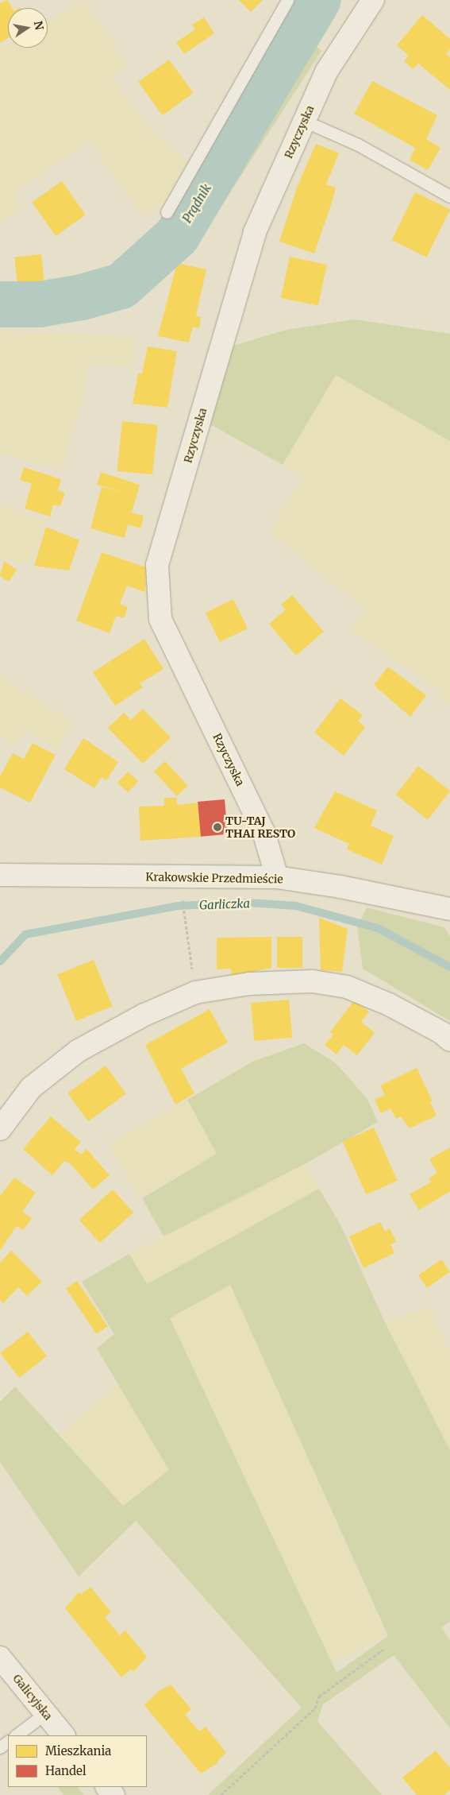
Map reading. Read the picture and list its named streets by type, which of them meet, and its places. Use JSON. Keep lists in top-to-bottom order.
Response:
{
  "streets": {
    "street": ["Rzyczyska", "Krakowskie Przedmieście", "Galicyjska"]
  },
  "crossings": [
    ["Rzyczyska", "Krakowskie Przedmieście"]
  ],
  "water": ["Prądnik", "Garliczka"],
  "places": ["TU-TAJ THAI RESTO"],
  "legend": ["Mieszkania", "Handel"],
  "north": "right"
}
